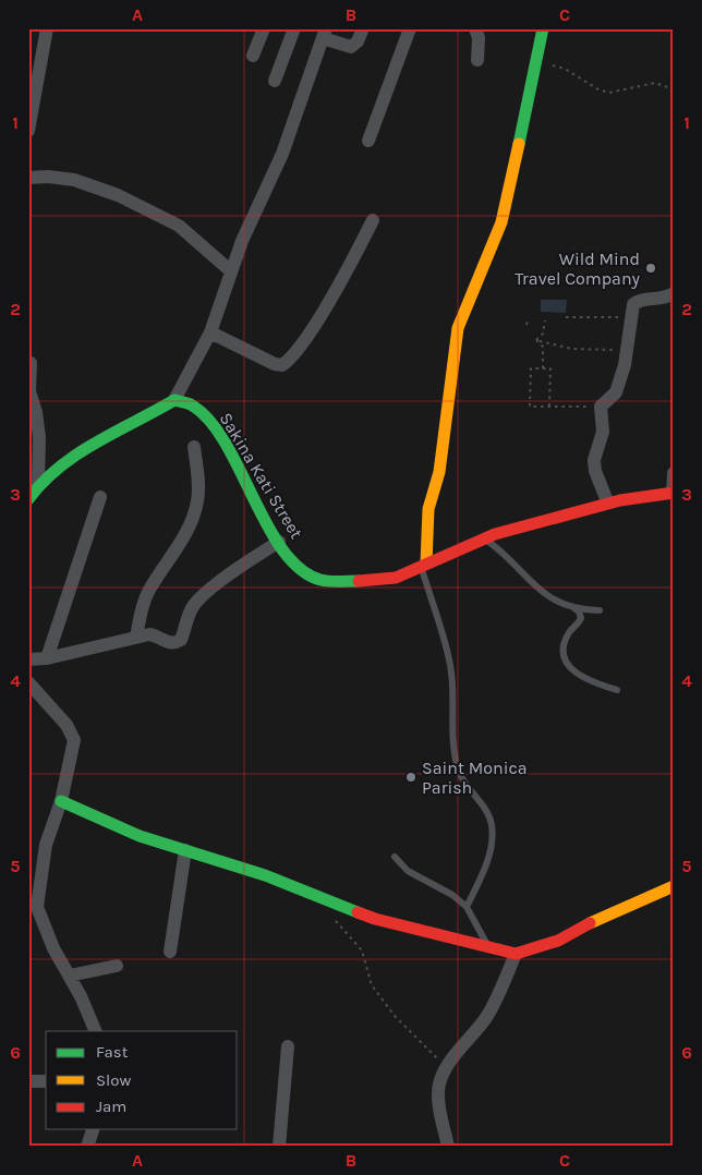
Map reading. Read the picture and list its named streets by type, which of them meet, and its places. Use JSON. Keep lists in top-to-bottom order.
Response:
{
  "streets": {
    "street": ["Sakina Kati Street"]
  },
  "places": ["Wild Mind Travel Company", "Saint Monica Parish"],
  "legend": ["Fast", "Slow", "Jam"],
  "grid": {
    "columns": ["A", "B", "C"],
    "rows": [
      "1",
      "2",
      "3",
      "4",
      "5",
      "6"
    ]
  }
}
